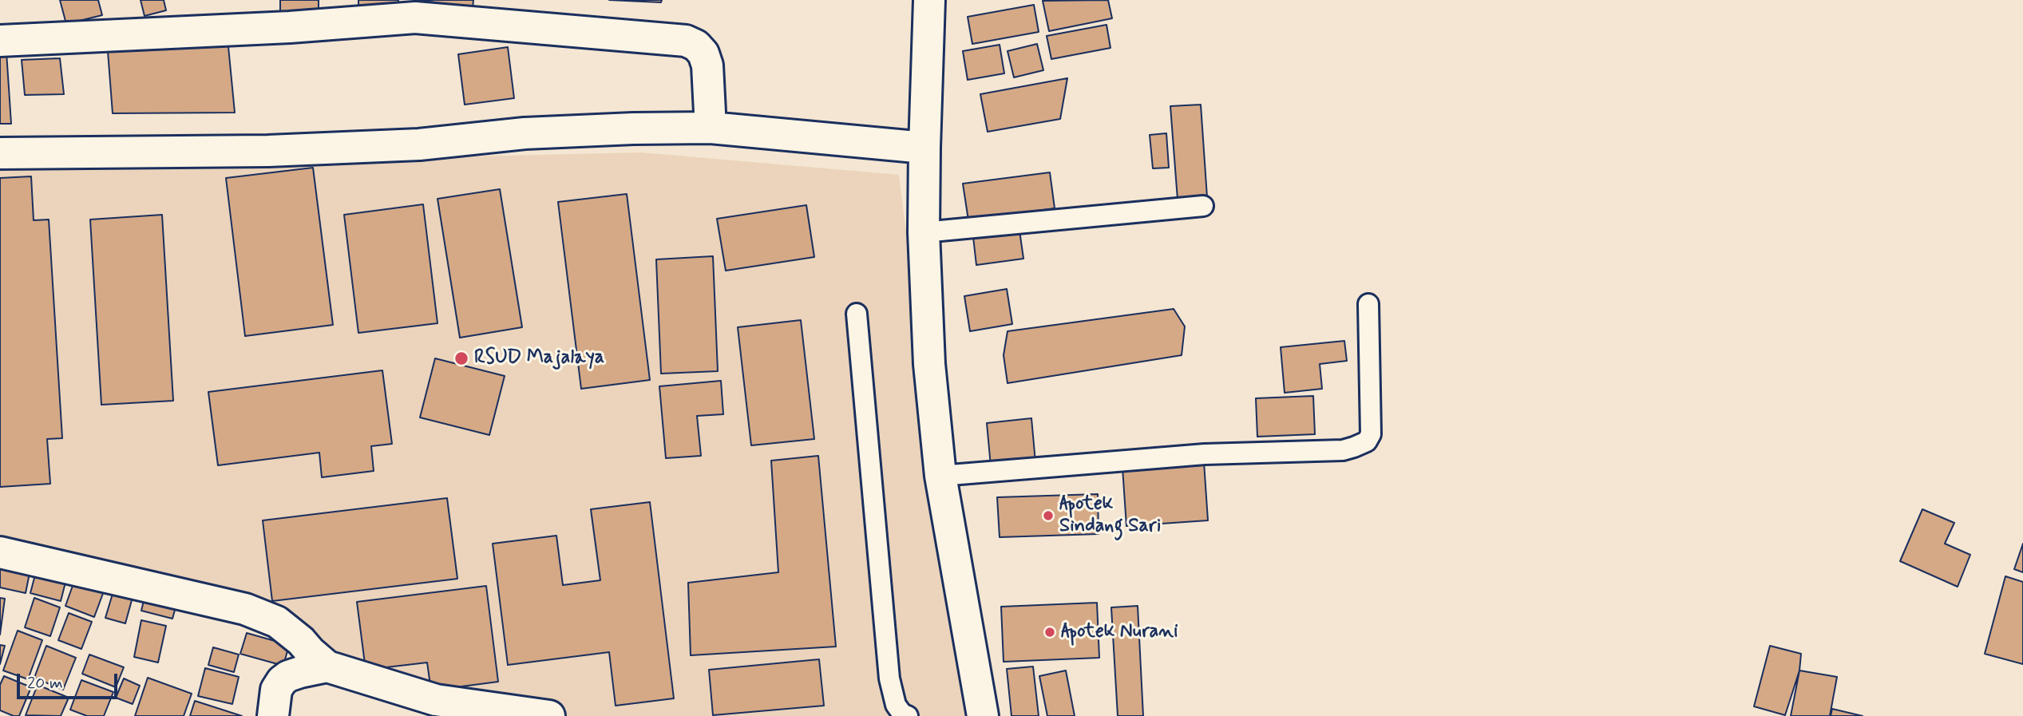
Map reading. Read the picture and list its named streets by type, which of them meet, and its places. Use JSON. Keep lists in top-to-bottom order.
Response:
{
  "places": ["RSUD Majalaya", "Apotek Sindang Sari", "Apotek Nurani"],
  "scale_bar": "20 m"
}
